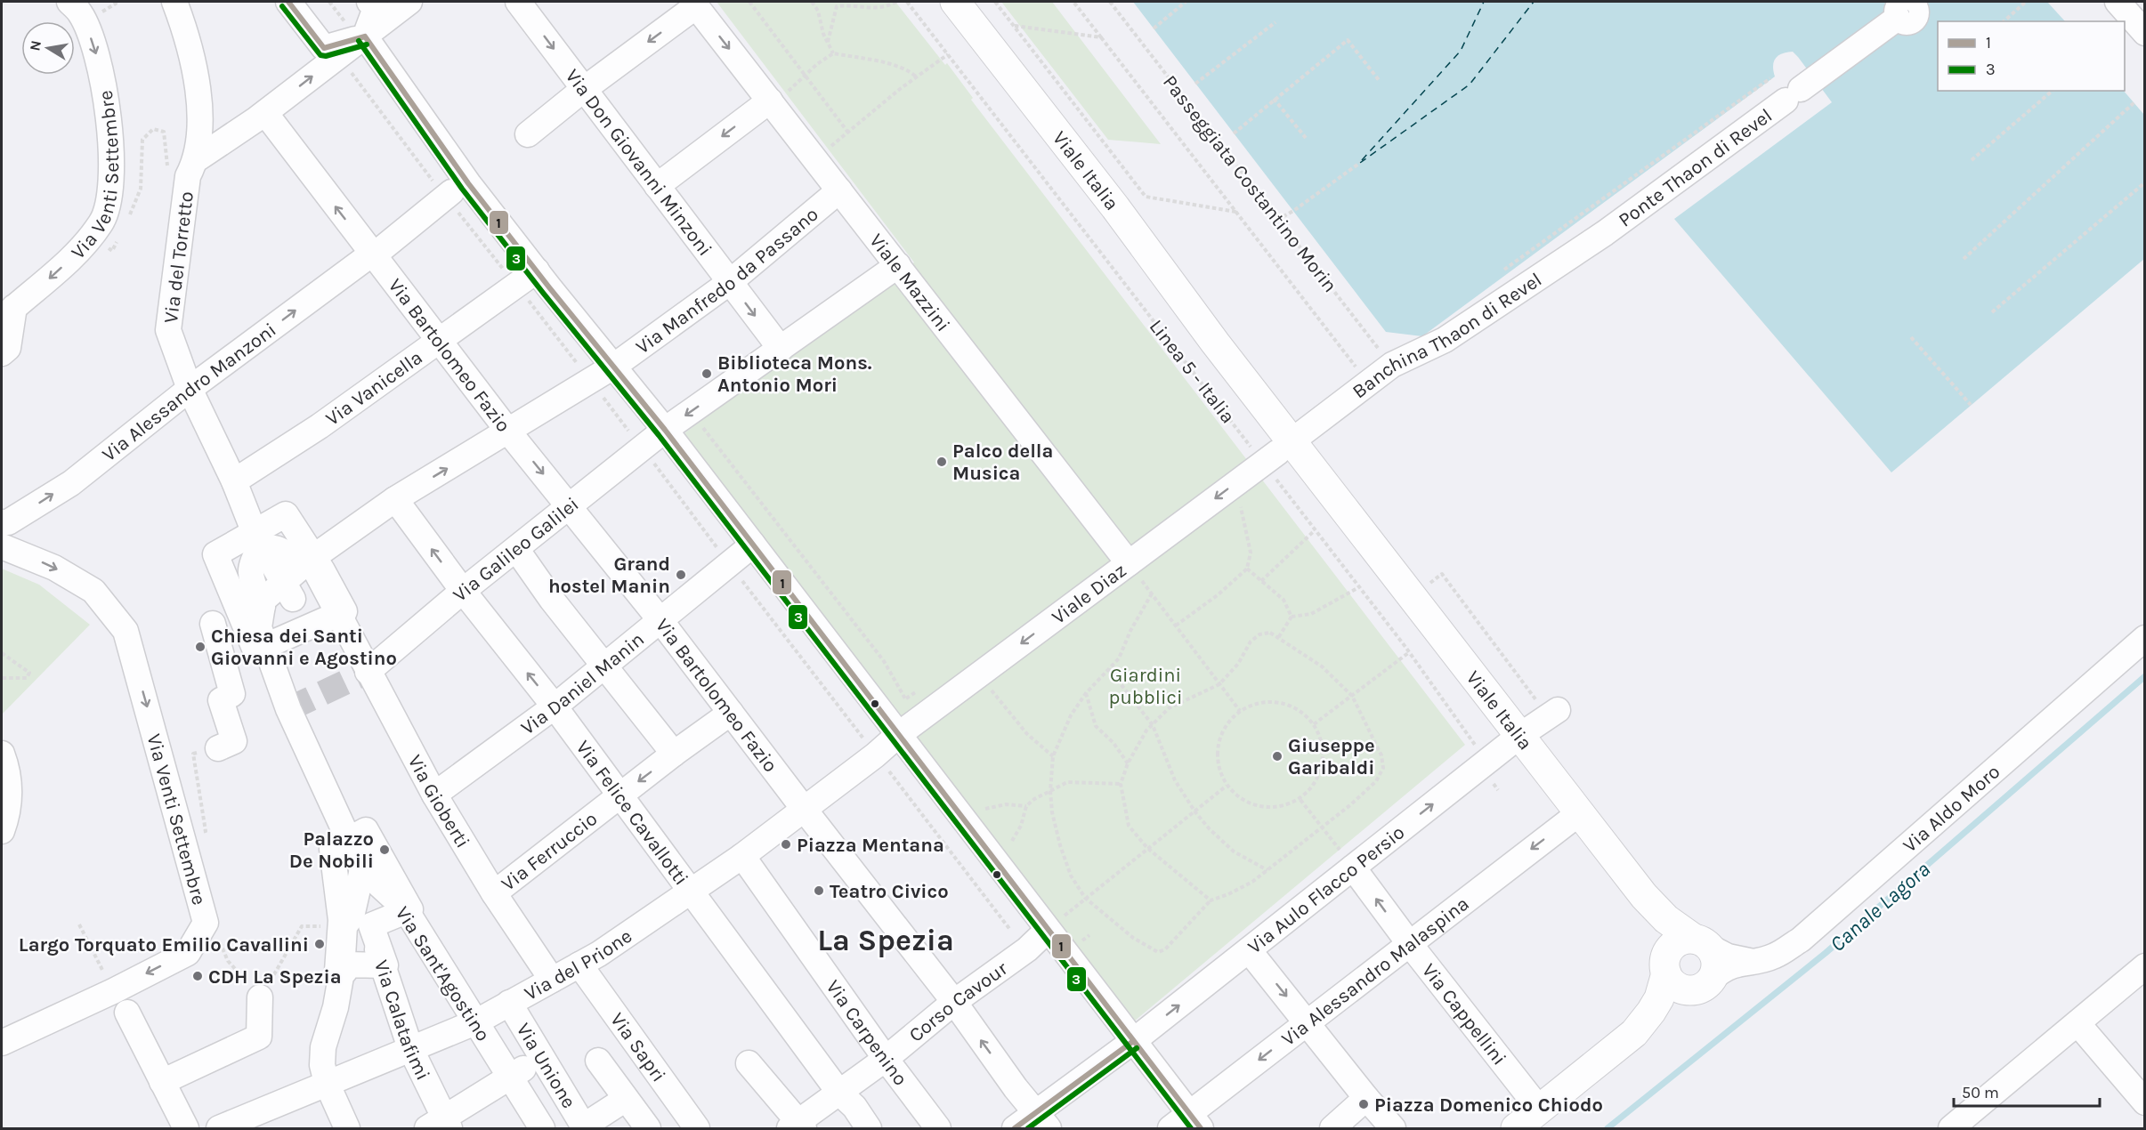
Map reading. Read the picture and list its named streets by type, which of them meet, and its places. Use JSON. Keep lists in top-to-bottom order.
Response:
{
  "streets": {
    "main road": ["Viale Italia"],
    "street": [
      "Via Don Giovanni Minzoni",
      "Ponte Thaon di Revel",
      "Via Venti Settembre",
      "Via del Torretto",
      "Via Manfredo da Passano",
      "Viale Mazzini",
      "Banchina Thaon di Revel",
      "Via Bartolomeo Fazio",
      "Via Vanicella",
      "Via Alessandro Manzoni",
      "Via Galileo Galilei",
      "Viale Diaz",
      "Via Daniel Manin",
      "Via Gioberti",
      "Via Aldo Moro",
      "Via Felice Cavallotti",
      "Via Ferruccio",
      "Via Aulo Flacco Persio",
      "Via del Prione",
      "Via Alessandro Malaspina",
      "Via Sant'Agostino",
      "Corso Cavour",
      "Via Cappellini",
      "Via Calatafimi",
      "Via Carpenino",
      "Via Sapri",
      "Via Unione"
    ],
    "path": ["Passeggiata Costantino Morin", "Linea 5 - Italia"]
  },
  "crossings": [
    ["Via Don Giovanni Minzoni", "Via Manfredo da Passano"],
    ["Via Don Giovanni Minzoni", "Via Galileo Galilei"],
    ["Ponte Thaon di Revel", "Banchina Thaon di Revel"],
    ["Viale Italia", "Banchina Thaon di Revel"],
    ["Viale Italia", "Linea 5 - Italia"],
    ["Viale Italia", "Viale Diaz"],
    ["Viale Italia", "Via Aldo Moro"],
    ["Viale Italia", "Via Aulo Flacco Persio"],
    ["Viale Italia", "Via Alessandro Malaspina"],
    ["Passeggiata Costantino Morin", "Banchina Thaon di Revel"],
    ["Via del Torretto", "Via Manfredo da Passano"],
    ["Via del Torretto", "Via Vanicella"],
    ["Via del Torretto", "Via Alessandro Manzoni"],
    ["Via Manfredo da Passano", "Viale Mazzini"],
    ["Via Manfredo da Passano", "Via Bartolomeo Fazio"],
    ["Via Manfredo da Passano", "Via Gioberti"],
    ["Via Manfredo da Passano", "Via Felice Cavallotti"],
    ["Viale Mazzini", "Via Galileo Galilei"],
    ["Viale Mazzini", "Viale Diaz"],
    ["Banchina Thaon di Revel", "Linea 5 - Italia"],
    ["Banchina Thaon di Revel", "Viale Diaz"],
    ["Via Bartolomeo Fazio", "Via Vanicella"],
    ["Via Bartolomeo Fazio", "Via Alessandro Manzoni"],
    ["Via Bartolomeo Fazio", "Via Galileo Galilei"],
    ["Via Bartolomeo Fazio", "Via Daniel Manin"],
    ["Via Bartolomeo Fazio", "Via Ferruccio"],
    ["Via Bartolomeo Fazio", "Via Aulo Flacco Persio"],
    ["Via Bartolomeo Fazio", "Via del Prione"],
    ["Via Bartolomeo Fazio", "Corso Cavour"],
    ["Linea 5 - Italia", "Viale Diaz"],
    ["Via Galileo Galilei", "Via Gioberti"],
    ["Via Galileo Galilei", "Via Felice Cavallotti"],
    ["Viale Diaz", "Via del Prione"],
    ["Via Daniel Manin", "Via Gioberti"],
    ["Via Daniel Manin", "Via Felice Cavallotti"],
    ["Via Gioberti", "Via Ferruccio"],
    ["Via Gioberti", "Via del Prione"],
    ["Via Felice Cavallotti", "Via Ferruccio"],
    ["Via Felice Cavallotti", "Via del Prione"],
    ["Via Felice Cavallotti", "Corso Cavour"],
    ["Via Aulo Flacco Persio", "Via Cappellini"],
    ["Via del Prione", "Via Sant'Agostino"],
    ["Via del Prione", "Via Calatafimi"],
    ["Via del Prione", "Via Carpenino"],
    ["Via del Prione", "Via Sapri"],
    ["Via del Prione", "Via Unione"],
    ["Via Alessandro Malaspina", "Via Cappellini"],
    ["Corso Cavour", "Via Carpenino"]
  ],
  "one_way": [
    "Via Alessandro Manzoni",
    "Viale Diaz",
    "Via Aulo Flacco Persio",
    "Via Alessandro Malaspina"
  ],
  "districts": ["La Spezia"],
  "water": ["Canale Lagora"],
  "parks": ["Giardini pubblici"],
  "places": [
    "Biblioteca Mons. Antonio Mori",
    "Palco della Musica",
    "Grand hostel Manin",
    "Chiesa dei Santi Giovanni e Agostino",
    "Giuseppe Garibaldi",
    "Piazza Mentana",
    "Palazzo De Nobili",
    "Teatro Civico",
    "Largo Torquato Emilio Cavallini",
    "CDH La Spezia",
    "Piazza Domenico Chiodo"
  ],
  "lines": ["transit line 1", "transit line 3"],
  "legend": ["1", "3"],
  "scale_bar": "50 m",
  "north": "left"
}
